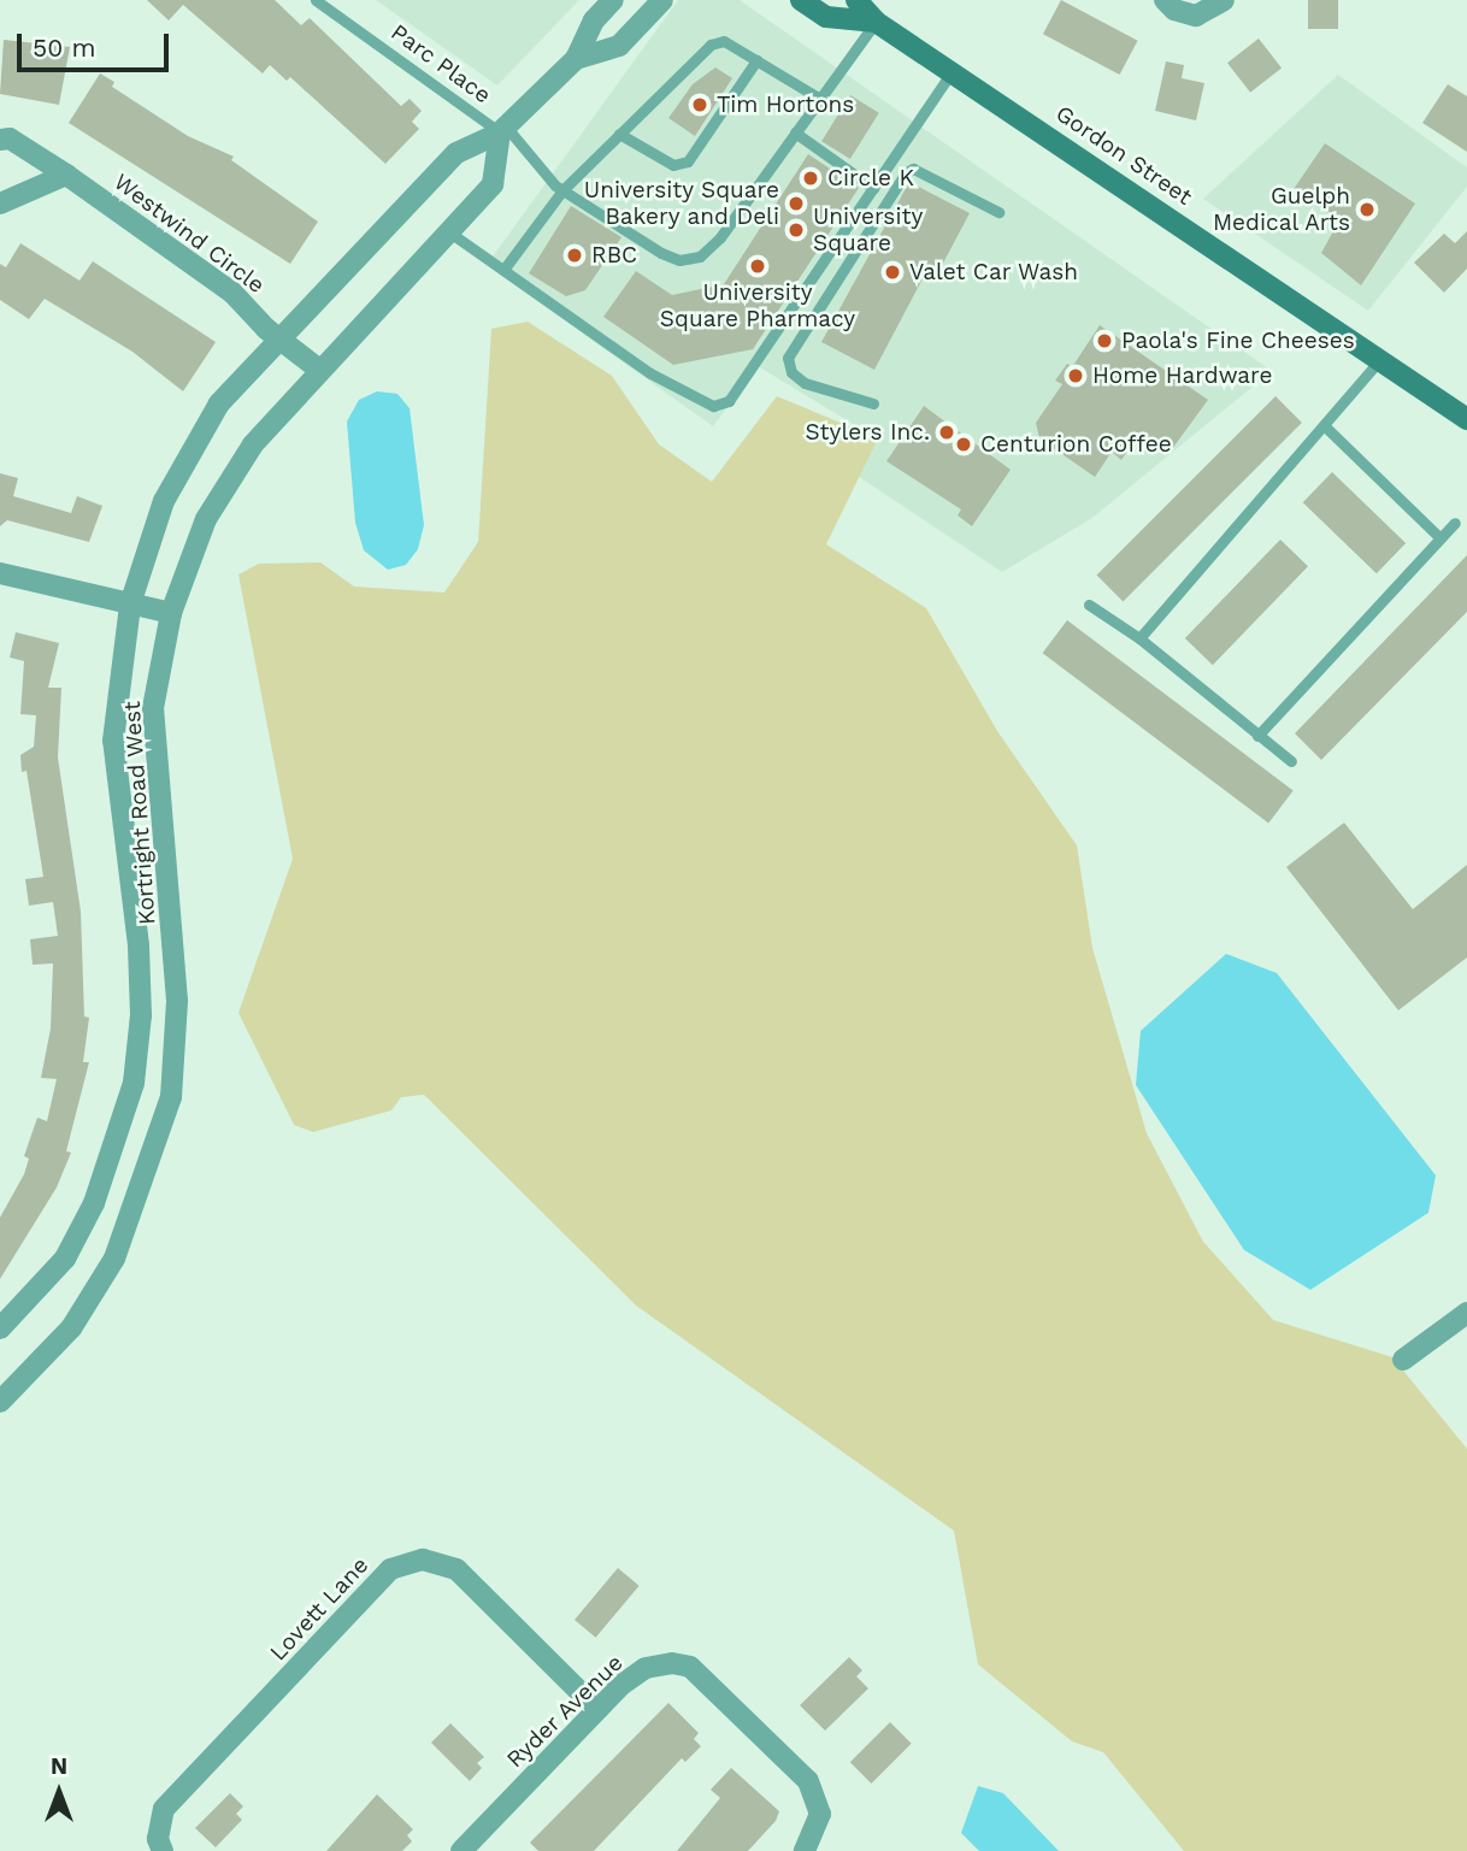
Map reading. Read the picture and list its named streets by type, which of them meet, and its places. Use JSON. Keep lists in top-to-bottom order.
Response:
{
  "streets": {
    "main road": ["Gordon Street"],
    "street": [
      "Westwind Circle",
      "Kortright Road West",
      "Lovett Lane",
      "Ryder Avenue"
    ],
    "lane": ["Parc Place"]
  },
  "crossings": [
    ["Parc Place", "Kortright Road West"],
    ["Westwind Circle", "Kortright Road West"],
    ["Lovett Lane", "Ryder Avenue"]
  ],
  "places": [
    "Tim Hortons",
    "Circle K",
    "University Square Bakery and Deli",
    "Guelph Medical Arts",
    "University Square",
    "RBC",
    "University Square Pharmacy",
    "Valet Car Wash",
    "Paola's Fine Cheeses",
    "Home Hardware",
    "Stylers Inc.",
    "Centurion Coffee"
  ],
  "scale_bar": "50 m",
  "north": "top"
}
